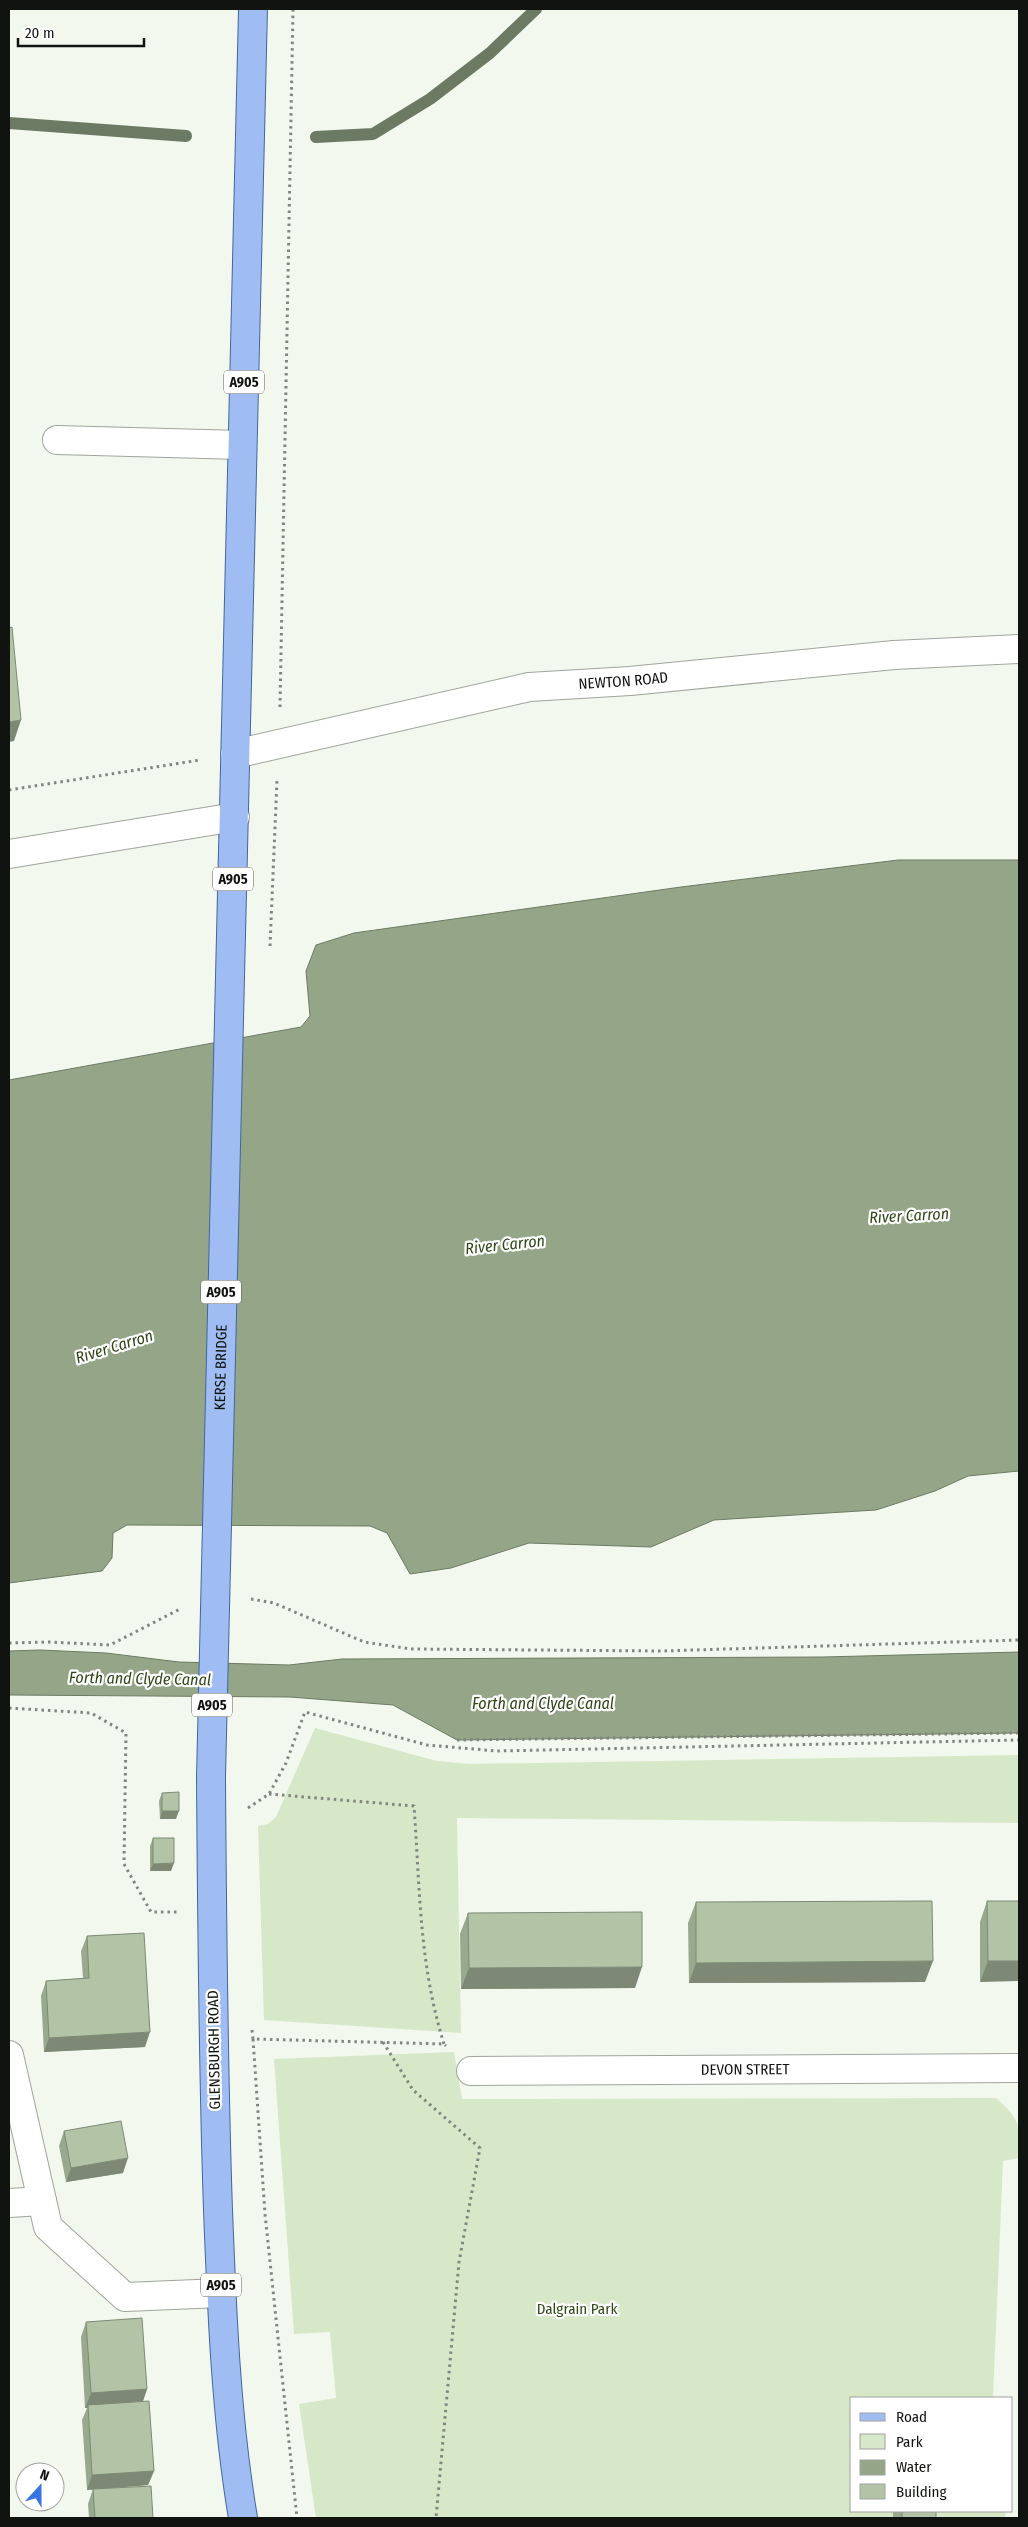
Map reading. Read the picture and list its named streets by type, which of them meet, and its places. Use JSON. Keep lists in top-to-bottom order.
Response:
{
  "streets": {
    "main road": ["A905", "KERSE BRIDGE", "GLENSBURGH ROAD"],
    "street": ["NEWTON ROAD", "DEVON STREET"]
  },
  "crossings": [
    ["A905", "NEWTON ROAD"],
    ["A905", "KERSE BRIDGE"],
    ["KERSE BRIDGE", "GLENSBURGH ROAD"]
  ],
  "water": ["River Carron", "Forth and Clyde Canal"],
  "parks": ["Dalgrain Park"],
  "legend": [
    "Road",
    "Park",
    "Water",
    "Building"
  ],
  "scale_bar": "20 m",
  "north": "top"
}
